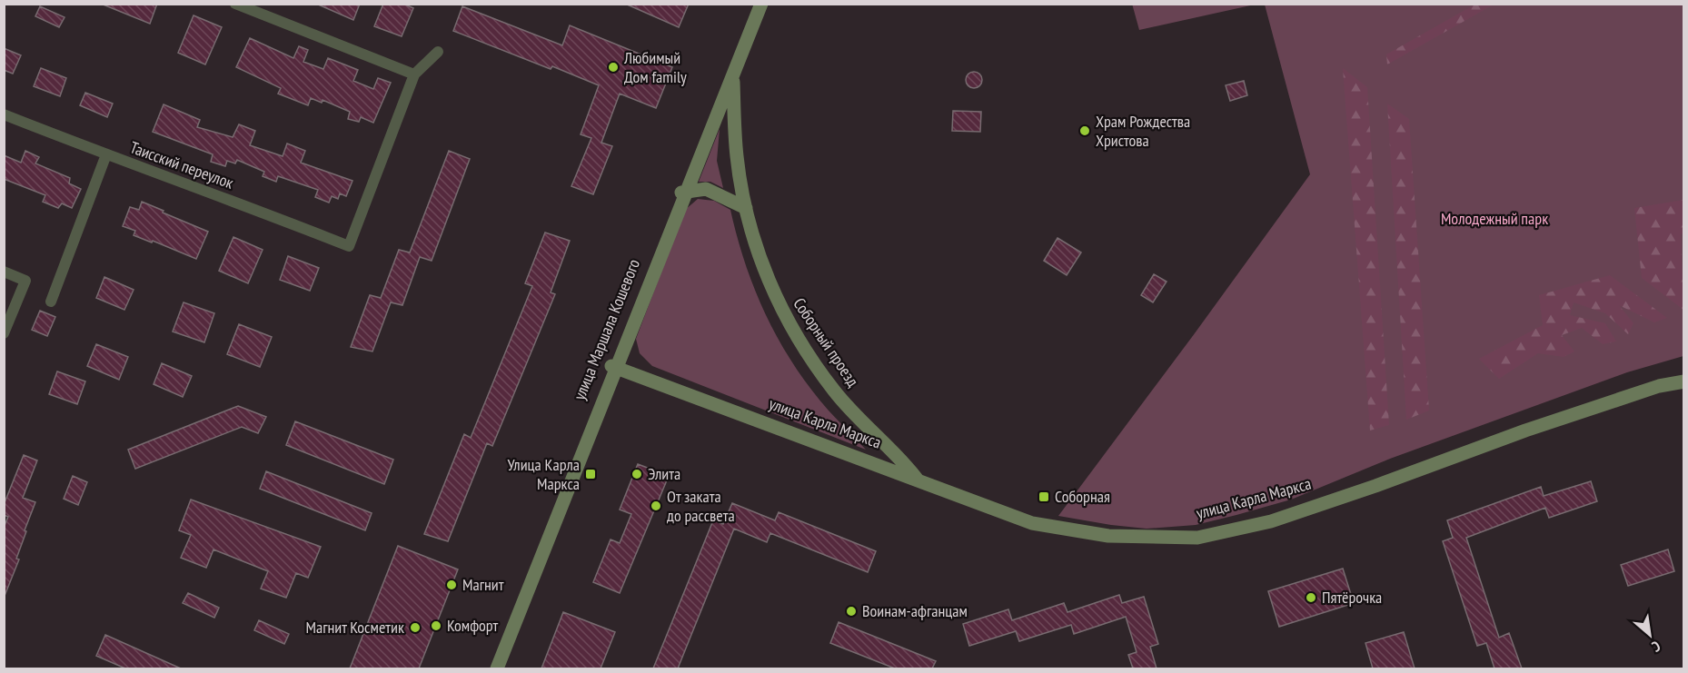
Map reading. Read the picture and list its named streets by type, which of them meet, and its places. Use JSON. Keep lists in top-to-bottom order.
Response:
{
  "streets": {
    "street": [
      "Таисский переулок",
      "улица Маршала Кошевого",
      "Соборный проезд",
      "улица Карла Маркса"
    ]
  },
  "crossings": [
    ["улица Маршала Кошевого", "Соборный проезд"],
    ["улица Маршала Кошевого", "улица Карла Маркса"],
    ["Соборный проезд", "улица Карла Маркса"]
  ],
  "parks": ["Молодежный парк"],
  "places": {
    "other": [
      "Любимый Дом family",
      "Храм Рождества Христова",
      "Элита",
      "От заката до рассвета",
      "Магнит",
      "Пятёрочка",
      "Воинам-афганцам",
      "Комфорт",
      "Магнит Косметик"
    ],
    "transit": ["Улица Карла Маркса", "Соборная"]
  },
  "north": "bottom right"
}
